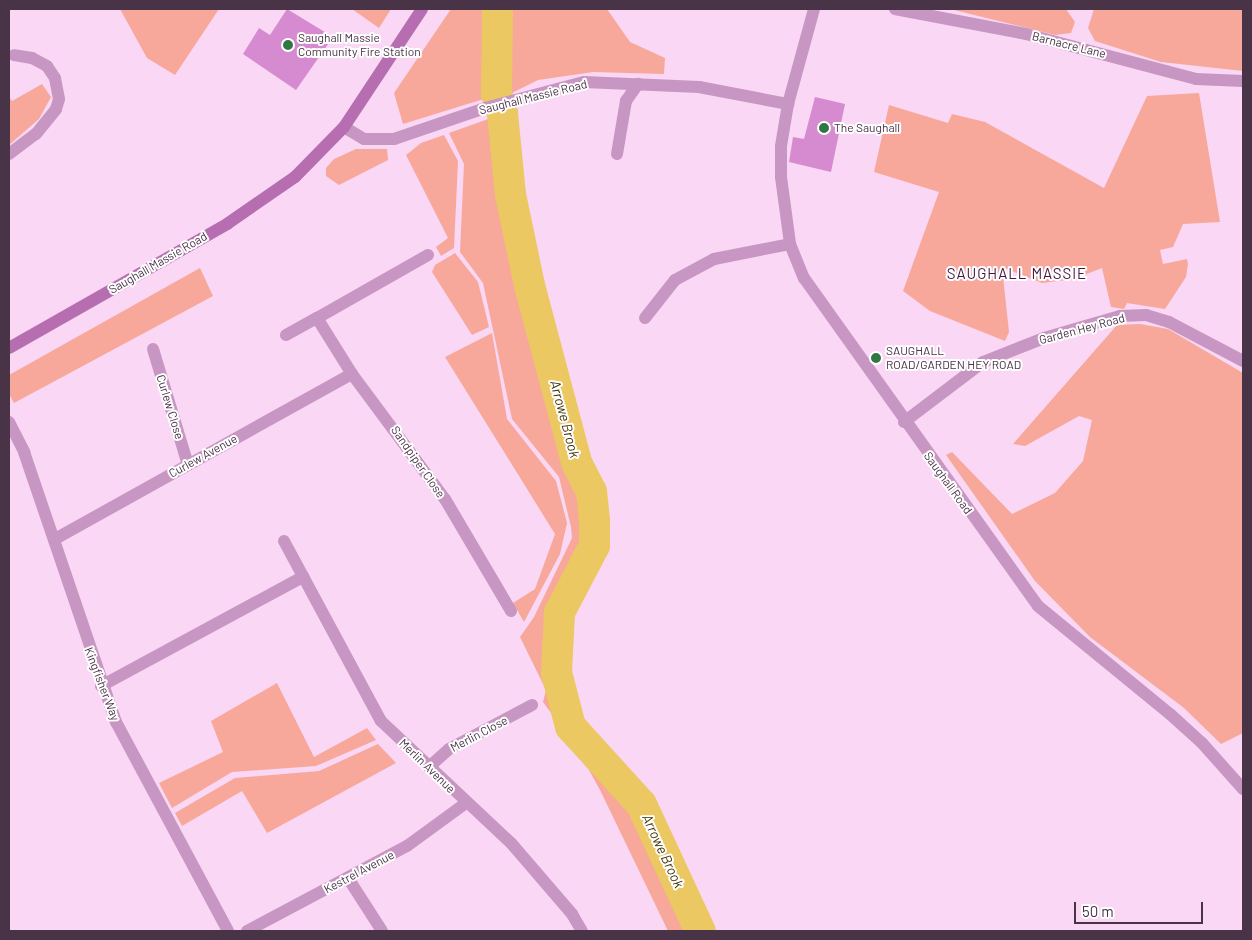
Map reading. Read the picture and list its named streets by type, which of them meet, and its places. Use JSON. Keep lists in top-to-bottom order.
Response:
{
  "streets": {
    "main road": ["Saughall Massie Road"],
    "street": [
      "Barnacre Lane",
      "Garden Hey Road",
      "Curlew Close",
      "Curlew Avenue",
      "Sandpiper Close",
      "Saughall Road",
      "Kingfisher Way",
      "Merlin Close",
      "Merlin Avenue",
      "Kestrel Avenue"
    ]
  },
  "crossings": [
    ["Saughall Massie Road", "Saughall Road"],
    ["Garden Hey Road", "Saughall Road"],
    ["Curlew Close", "Curlew Avenue"],
    ["Curlew Avenue", "Sandpiper Close"],
    ["Curlew Avenue", "Kingfisher Way"],
    ["Merlin Close", "Merlin Avenue"],
    ["Merlin Avenue", "Kestrel Avenue"]
  ],
  "districts": ["SAUGHALL MASSIE"],
  "water": ["Arrowe Brook"],
  "places": ["Saughall Massie Community Fire Station", "The Saughall", "SAUGHALL ROAD/GARDEN HEY ROAD"],
  "scale_bar": "50 m"
}
